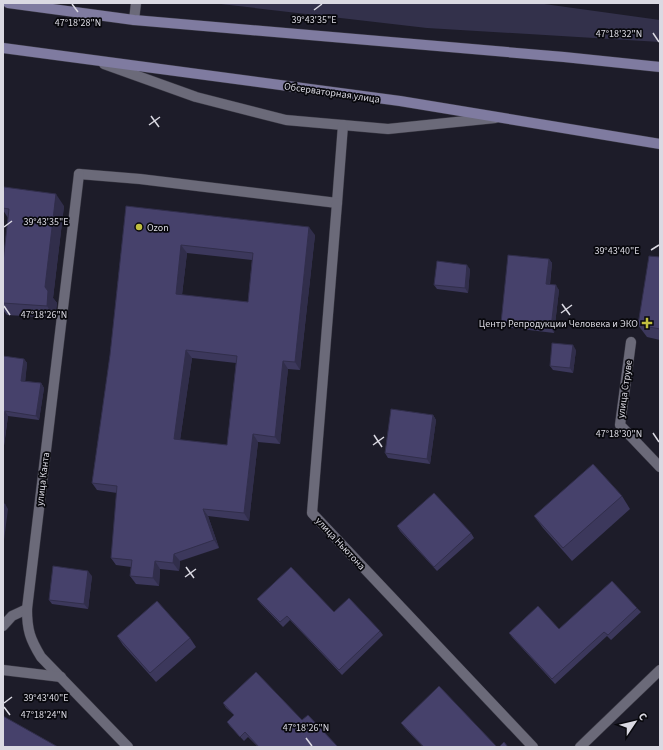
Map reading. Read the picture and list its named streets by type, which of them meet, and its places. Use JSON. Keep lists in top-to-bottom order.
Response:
{
  "streets": {
    "main road": ["Обсерваторная улица"],
    "street": ["улица Струве", "улица Канта", "улица Ньютона"]
  },
  "crossings": [
    ["улица Канта", "улица Ньютона"]
  ],
  "places": {
    "other": ["Ozon"],
    "health": ["Центр Репродукции Человека и ЭКО"]
  },
  "north": "top right",
  "coordinates": [
    "39°43'35\"E",
    "47°18'28\"N",
    "47°18'32\"N",
    "39°43'40\"E",
    "47°18'26\"N",
    "47°18'30\"N",
    "47°18'24\"N"
  ]
}
